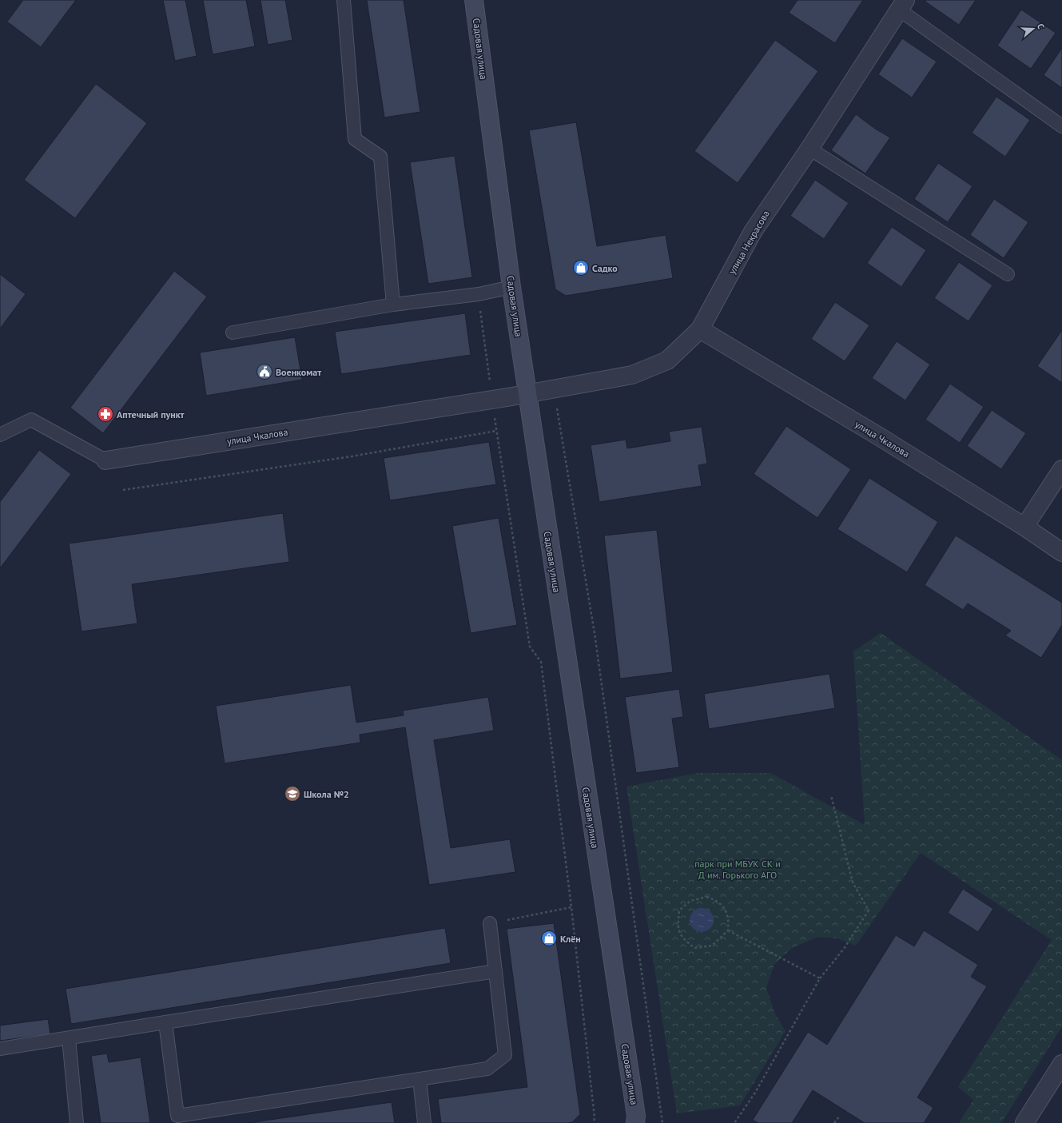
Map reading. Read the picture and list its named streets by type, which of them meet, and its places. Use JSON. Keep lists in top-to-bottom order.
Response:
{
  "streets": {
    "street": ["Садовая улица", "улица Некрасова", "улица Чкалова"]
  },
  "crossings": [
    ["Садовая улица", "улица Некрасова"],
    ["Садовая улица", "улица Чкалова"],
    ["улица Некрасова", "улица Чкалова"]
  ],
  "parks": ["парк при МБУК СК и Д им. Горького АГО"],
  "places": {
    "shop": ["Садко", "Клён"],
    "public building": ["Военкомат"],
    "pharmacy": ["Аптечный пункт"],
    "school or university": ["Школа №2"]
  },
  "north": "right"
}
